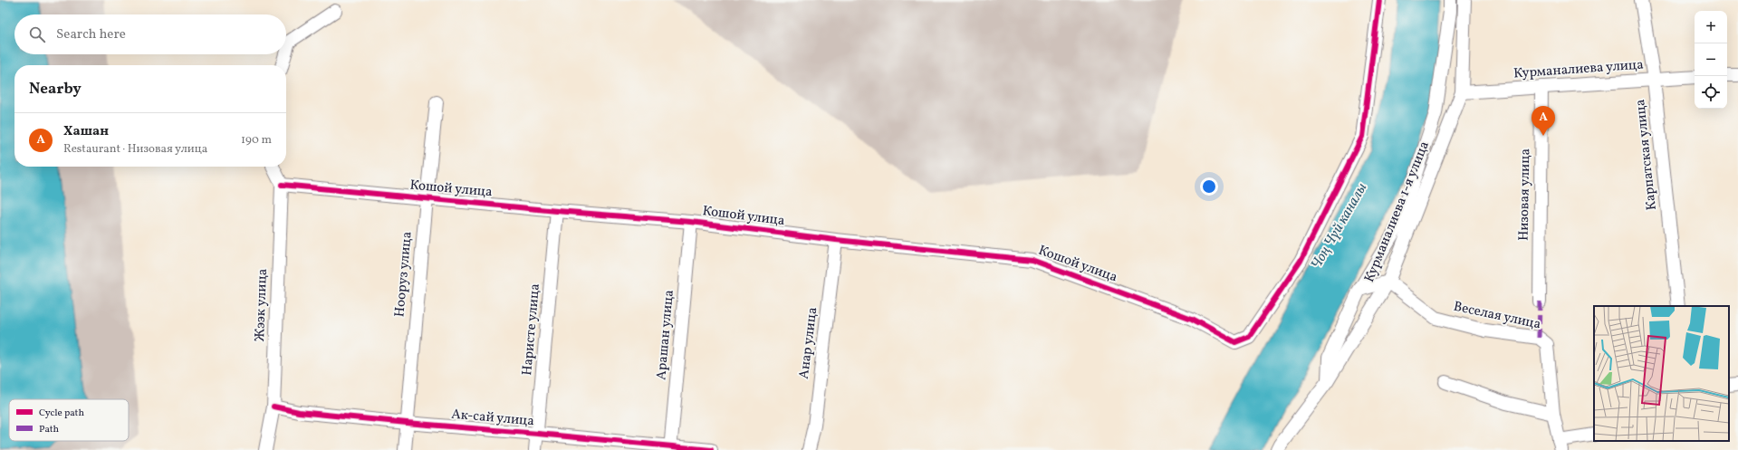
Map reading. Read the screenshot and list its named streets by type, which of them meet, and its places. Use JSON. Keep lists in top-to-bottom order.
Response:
{
  "streets": {
    "street": [
      "Курманалиева улица",
      "Карпатская улица",
      "Кошой улица",
      "Низовая улица",
      "Курманалиева 1-я улица",
      "Нооруз улица",
      "Жээк улица",
      "Веселая улица",
      "Наристе улица",
      "Арашан улица",
      "Анар улица",
      "Ак-сай улица"
    ]
  },
  "crossings": [
    ["Курманалиева улица", "Карпатская улица"],
    ["Курманалиева улица", "Низовая улица"],
    ["Курманалиева улица", "Курманалиева 1-я улица"],
    ["Кошой улица", "Нооруз улица"],
    ["Кошой улица", "Жээк улица"],
    ["Кошой улица", "Наристе улица"],
    ["Кошой улица", "Арашан улица"],
    ["Кошой улица", "Анар улица"],
    ["Курманалиева 1-я улица", "Веселая улица"],
    ["Нооруз улица", "Ак-сай улица"],
    ["Жээк улица", "Ак-сай улица"],
    ["Наристе улица", "Ак-сай улица"],
    ["Арашан улица", "Ак-сай улица"]
  ],
  "water": ["Чоң Чүй каналы"],
  "legend": ["Cycle path", "Path"],
  "page": {
    "map_buttons": ["+", "−"],
    "search": "Search here",
    "heading": "Nearby",
    "pins": "A",
    "list": [
      {
        "mark": "A",
        "name": "Хашан",
        "note": "Restaurant · Низовая улица",
        "value": "190 m"
      }
    ]
  }
}
